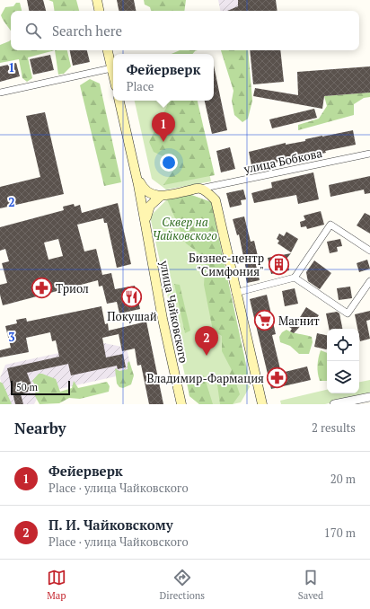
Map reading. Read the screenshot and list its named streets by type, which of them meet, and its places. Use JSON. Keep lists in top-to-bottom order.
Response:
{
  "streets": {
    "main road": ["улица Чайковского"],
    "street": ["улица Бобкова"]
  },
  "parks": ["Сквер на Чайковского"],
  "places": {
    "building": ["Бизнес-центр \"Симфония\""],
    "pharmacy": ["Триол", "Владимир-Фармация"],
    "restaurant": ["Покушай"],
    "supermarket": ["Магнит"]
  },
  "scale_bar": "50 m",
  "page": {
    "search": "Search here",
    "popup": ["Фейерверк", "Place"],
    "pins": ["1", "2"],
    "scale": "50 m",
    "heading": ["Nearby", "2 results"],
    "list": [
      {
        "mark": "1",
        "name": "Фейерверк",
        "note": "Place · улица Чайковского",
        "value": "20 m"
      },
      {
        "mark": "2",
        "name": "П. И. Чайковскому",
        "note": "Place · улица Чайковского",
        "value": "170 m"
      }
    ],
    "nav": ["Map", "Directions", "Saved"]
  },
  "grid": {
    "rows": ["1", "2", "3"]
  }
}
